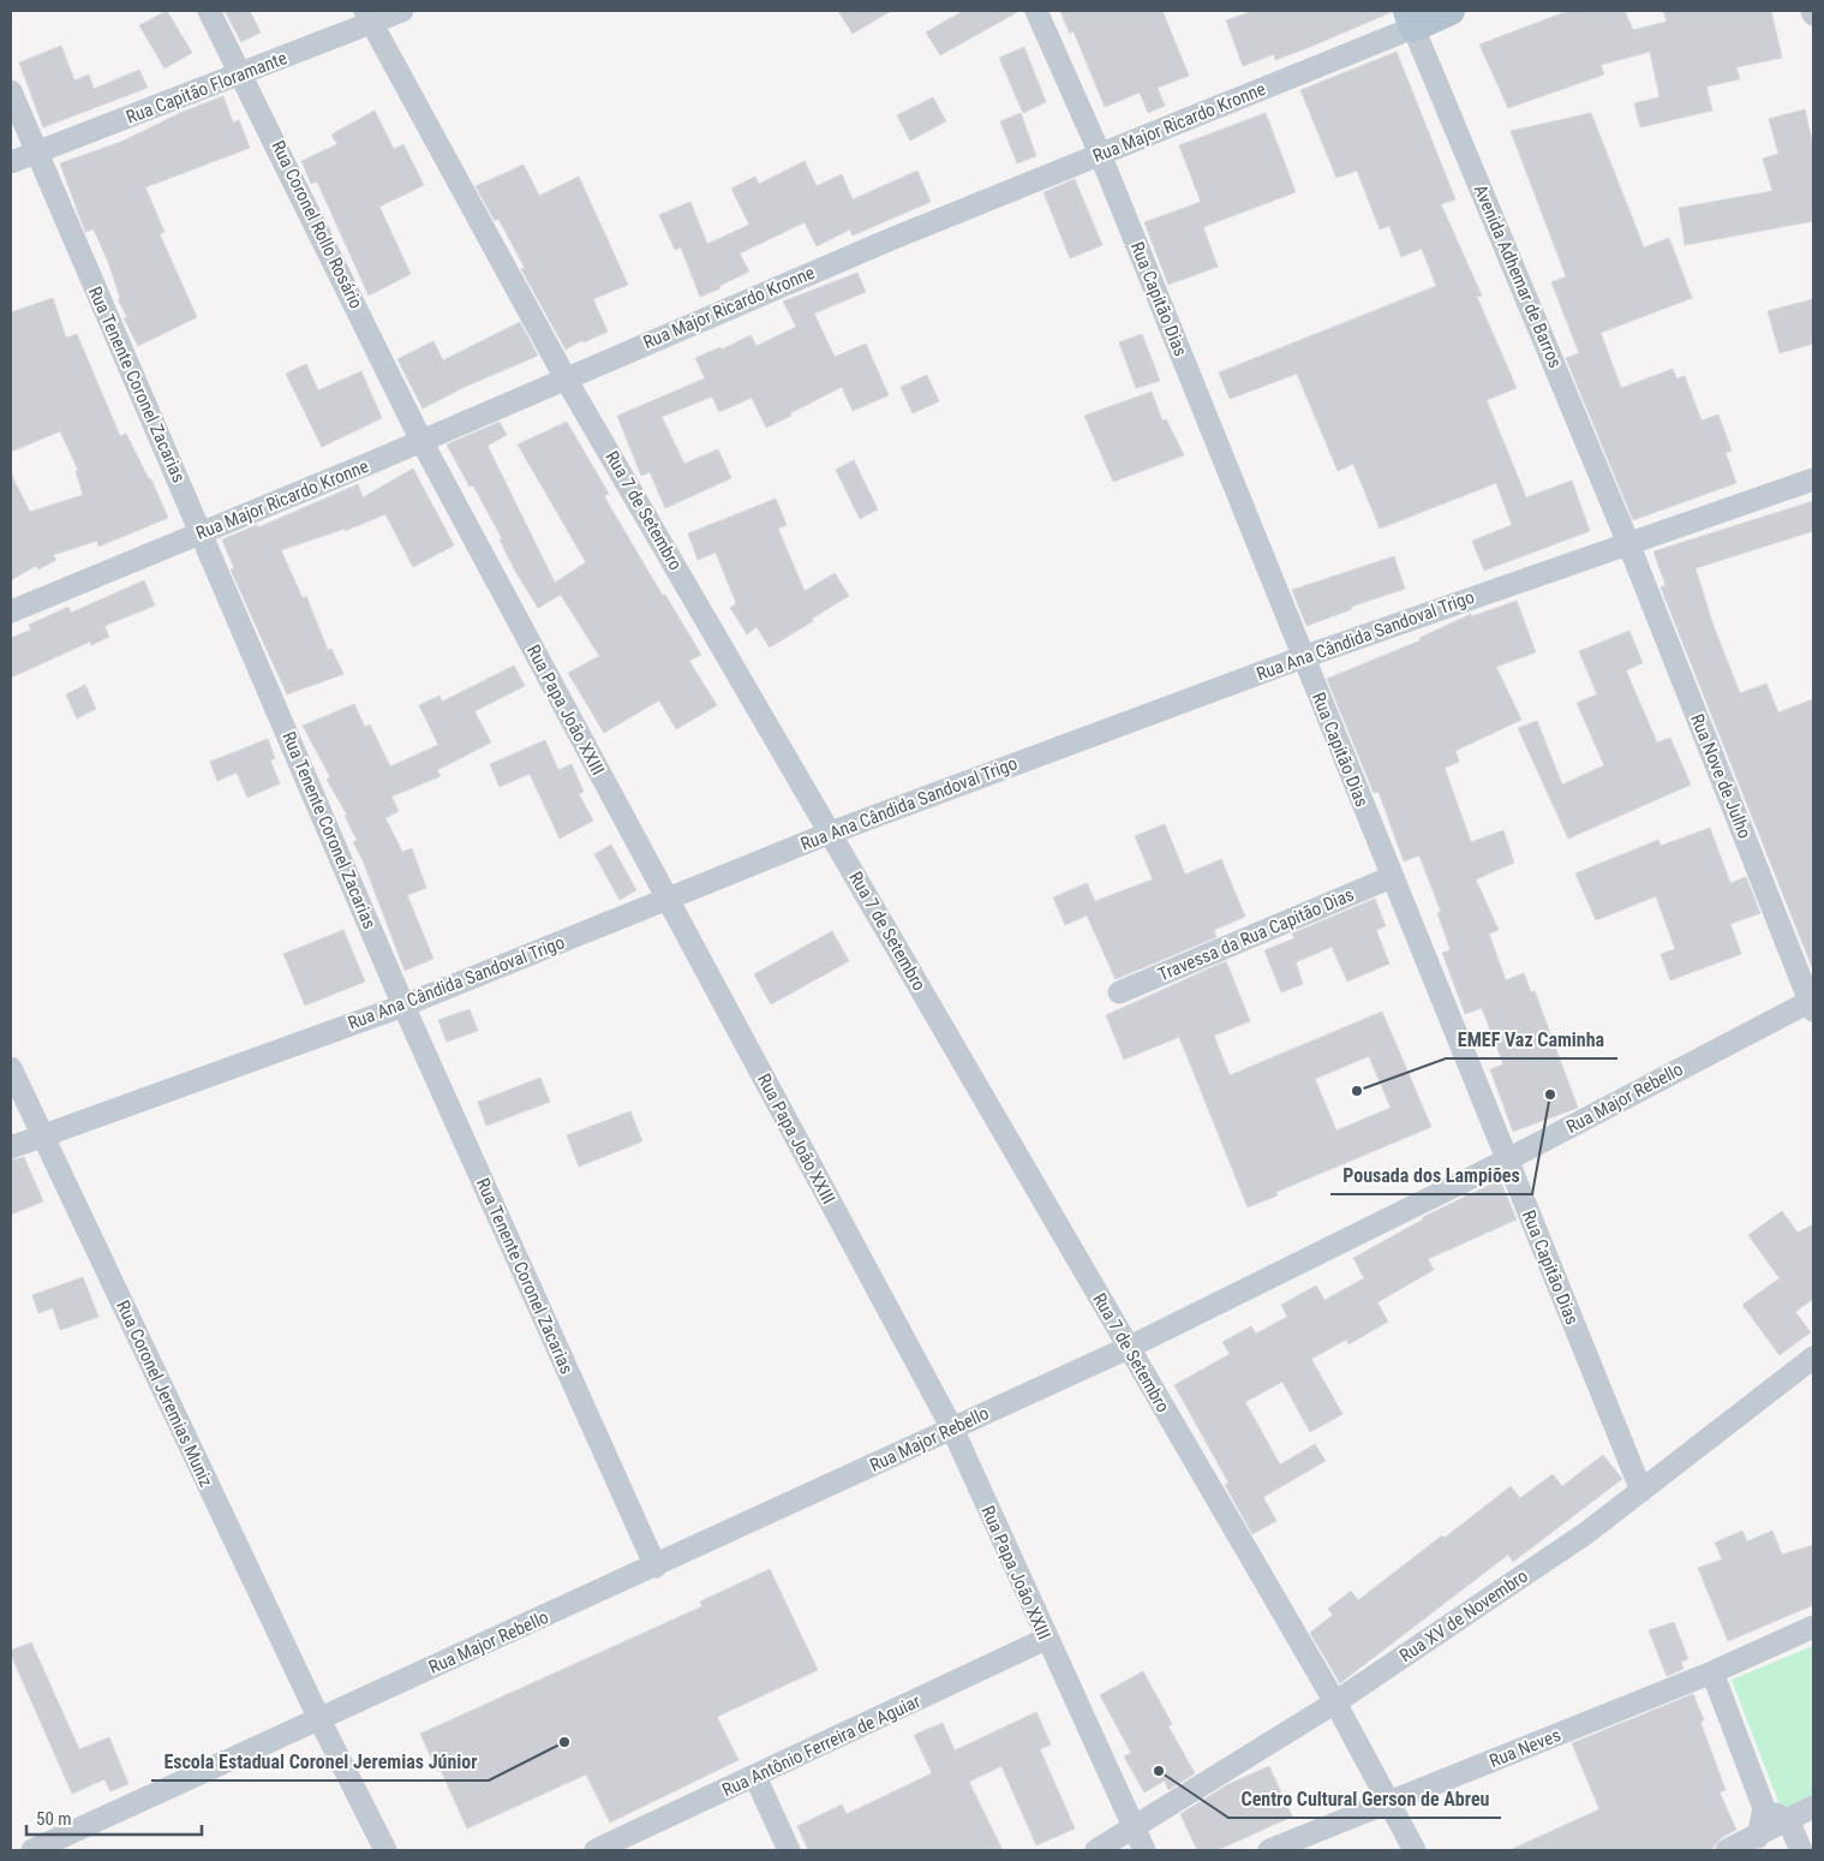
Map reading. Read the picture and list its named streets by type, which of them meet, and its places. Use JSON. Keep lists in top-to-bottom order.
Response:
{
  "streets": {
    "main road": ["Rua Major Ricardo Kronne"],
    "street": [
      "Rua Capitão Floramante",
      "Rua Coronel Rollo Rosário",
      "Avenida Adhemar de Barros",
      "Rua Capitão Dias",
      "Rua Tenente Coronel Zacarias",
      "Rua 7 de Setembro",
      "Rua Ana Cândida Sandoval Trigo",
      "Rua Papa João XXIII",
      "Rua Nove de Julho",
      "Travessa da Rua Capitão Dias",
      "Rua Major Rebello",
      "Rua Coronel Jeremias Muniz",
      "Rua XV de Novembro",
      "Rua Antônio Ferreira de Aguiar",
      "Rua Neves"
    ]
  },
  "crossings": [
    ["Rua Capitão Floramante", "Rua Coronel Rollo Rosário"],
    ["Rua Capitão Floramante", "Rua Tenente Coronel Zacarias"],
    ["Rua Capitão Floramante", "Rua 7 de Setembro"],
    ["Rua Major Ricardo Kronne", "Rua Coronel Rollo Rosário"],
    ["Rua Major Ricardo Kronne", "Avenida Adhemar de Barros"],
    ["Rua Major Ricardo Kronne", "Rua Capitão Dias"],
    ["Rua Major Ricardo Kronne", "Rua Tenente Coronel Zacarias"],
    ["Rua Major Ricardo Kronne", "Rua 7 de Setembro"],
    ["Rua Major Ricardo Kronne", "Rua Papa João XXIII"],
    ["Rua Coronel Rollo Rosário", "Rua Papa João XXIII"],
    ["Avenida Adhemar de Barros", "Rua Ana Cândida Sandoval Trigo"],
    ["Avenida Adhemar de Barros", "Rua Nove de Julho"],
    ["Rua Capitão Dias", "Rua Ana Cândida Sandoval Trigo"],
    ["Rua Capitão Dias", "Travessa da Rua Capitão Dias"],
    ["Rua Capitão Dias", "Rua Major Rebello"],
    ["Rua Capitão Dias", "Rua XV de Novembro"],
    ["Rua Tenente Coronel Zacarias", "Rua Ana Cândida Sandoval Trigo"],
    ["Rua Tenente Coronel Zacarias", "Rua Major Rebello"],
    ["Rua 7 de Setembro", "Rua Ana Cândida Sandoval Trigo"],
    ["Rua 7 de Setembro", "Rua Major Rebello"],
    ["Rua 7 de Setembro", "Rua XV de Novembro"],
    ["Rua 7 de Setembro", "Rua Neves"],
    ["Rua Ana Cândida Sandoval Trigo", "Rua Papa João XXIII"],
    ["Rua Ana Cândida Sandoval Trigo", "Rua Nove de Julho"],
    ["Rua Ana Cândida Sandoval Trigo", "Rua Coronel Jeremias Muniz"],
    ["Rua Papa João XXIII", "Rua Major Rebello"],
    ["Rua Papa João XXIII", "Rua XV de Novembro"],
    ["Rua Papa João XXIII", "Rua Antônio Ferreira de Aguiar"],
    ["Rua Nove de Julho", "Rua Major Rebello"],
    ["Rua Major Rebello", "Rua Coronel Jeremias Muniz"]
  ],
  "places": [
    "EMEF Vaz Caminha",
    "Pousada dos Lampiões",
    "Escola Estadual Coronel Jeremias Júnior",
    "Centro Cultural Gerson de Abreu"
  ],
  "scale_bar": "50 m"
}
